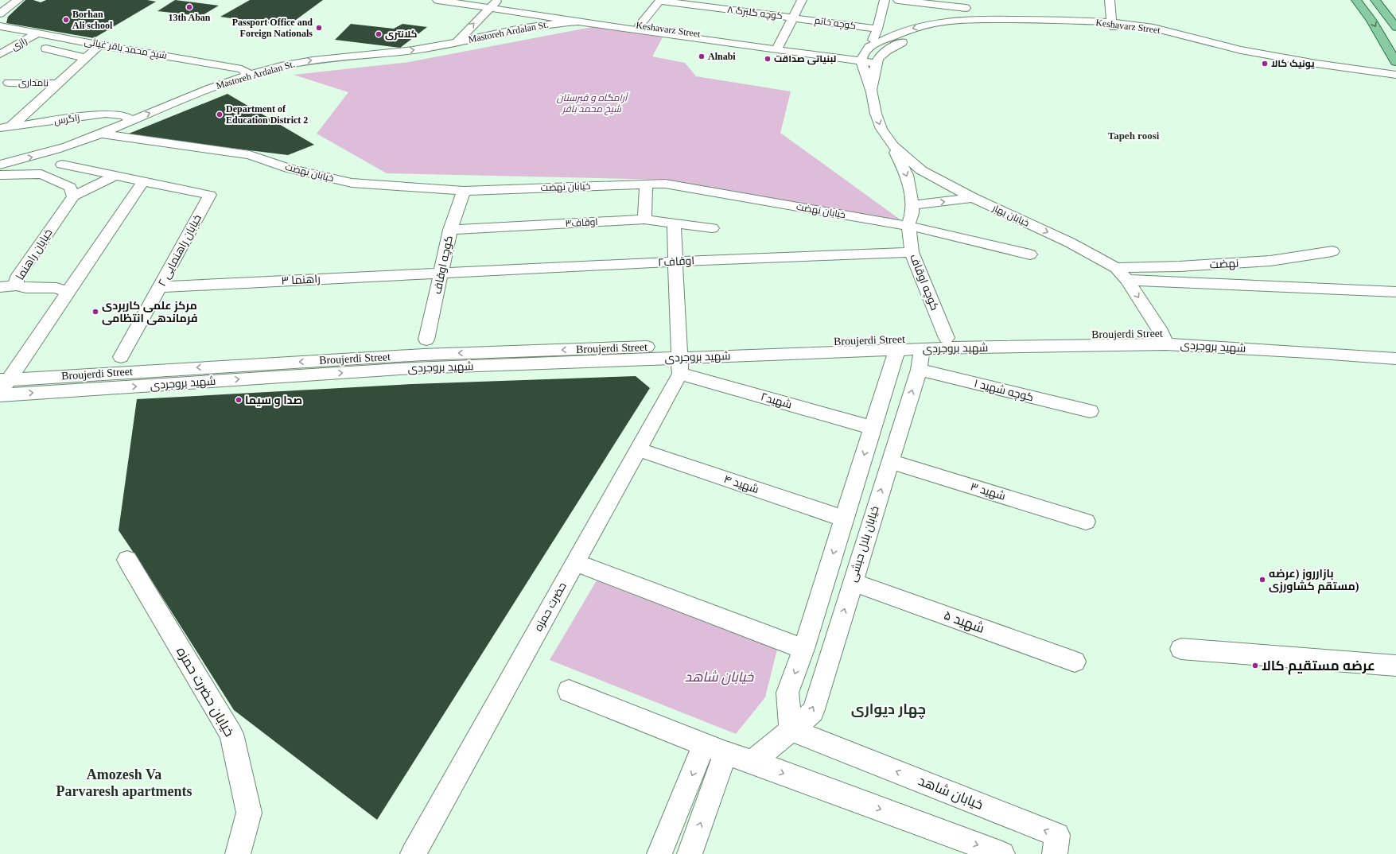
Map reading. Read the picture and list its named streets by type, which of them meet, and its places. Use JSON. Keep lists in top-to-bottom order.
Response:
{
  "streets": {
    "street": [
      "کوچه گلبرگ ۸",
      "کوچه خاتم",
      "Keshavarz Street",
      "Mastoreh Ardalan St.",
      "رازی",
      "شیخ محمد باقر غیاثی",
      "نامداری",
      "زاگرس",
      "خیابان نهضت",
      "خیابان بهار",
      "اوقاف۳",
      "خیابان راهنمایی ۲",
      "خیابان راهنما",
      "اوقاف۲",
      "نهضت",
      "کوچه اوقاف",
      "راهنما ۳",
      "Broujerdi Street",
      "شهید بروجردی",
      "کوچه شهید ۱",
      "شهید۲",
      "شهید ۴",
      "شهید ۳",
      "خیابان بلال حبشی",
      "حضرت حمزه",
      "شهید ۵",
      "خیابان حضرت حمزه",
      "خیابان شاهد"
    ]
  },
  "crossings": [
    ["کوچه گلبرگ ۸", "کوچه خاتم"],
    ["Keshavarz Street", "Mastoreh Ardalan St."],
    ["Keshavarz Street", "خیابان بهار"],
    ["Mastoreh Ardalan St.", "شیخ محمد باقر غیاثی"],
    ["Mastoreh Ardalan St.", "زاگرس"],
    ["Mastoreh Ardalan St.", "خیابان نهضت"],
    ["رازی", "شیخ محمد باقر غیاثی"],
    ["خیابان نهضت", "کوچه اوقاف"],
    ["خیابان بهار", "نهضت"],
    ["خیابان بهار", "Broujerdi Street"],
    ["خیابان بهار", "شهید بروجردی"],
    ["اوقاف۳", "کوچه اوقاف"],
    ["خیابان راهنمایی ۲", "راهنما ۳"],
    ["اوقاف۲", "کوچه اوقاف"],
    ["اوقاف۲", "راهنما ۳"],
    ["کوچه اوقاف", "راهنما ۳"],
    ["کوچه اوقاف", "Broujerdi Street"],
    ["Broujerdi Street", "شهید بروجردی"],
    ["Broujerdi Street", "شهید۲"],
    ["Broujerdi Street", "حضرت حمزه"],
    ["شهید بروجردی", "شهید۲"],
    ["شهید بروجردی", "خیابان بلال حبشی"],
    ["شهید بروجردی", "حضرت حمزه"],
    ["کوچه شهید ۱", "خیابان بلال حبشی"],
    ["شهید۲", "حضرت حمزه"],
    ["شهید ۴", "حضرت حمزه"],
    ["شهید ۳", "خیابان بلال حبشی"],
    ["خیابان بلال حبشی", "شهید ۵"],
    ["خیابان بلال حبشی", "خیابان شاهد"]
  ],
  "one_way": ["خیابان بهار", "Broujerdi Street", "شهید بروجردی"],
  "districts": ["Tapeh roosi", "چهار دیواری", "Amozesh Va Parvaresh apartments"],
  "parks": ["آرامگاه و قبرستان شیخ محمد باقر", "خیابان شاهد"],
  "places": [
    "13th Aban",
    "Borhan Ali school",
    "Passport Office and Foreign Nationals",
    "کلانتری",
    "Alnabi",
    "لبنیاتی ‌صداقت",
    "یونیک کالا",
    "Department of Education District 2",
    "مرکز علمی کاربردی فرماندهی انتظامی",
    "صدا و سیما",
    "بازارروز (عرضه مستقم کشاورزی)",
    "عرضه مستقیم کالا"
  ]
}
